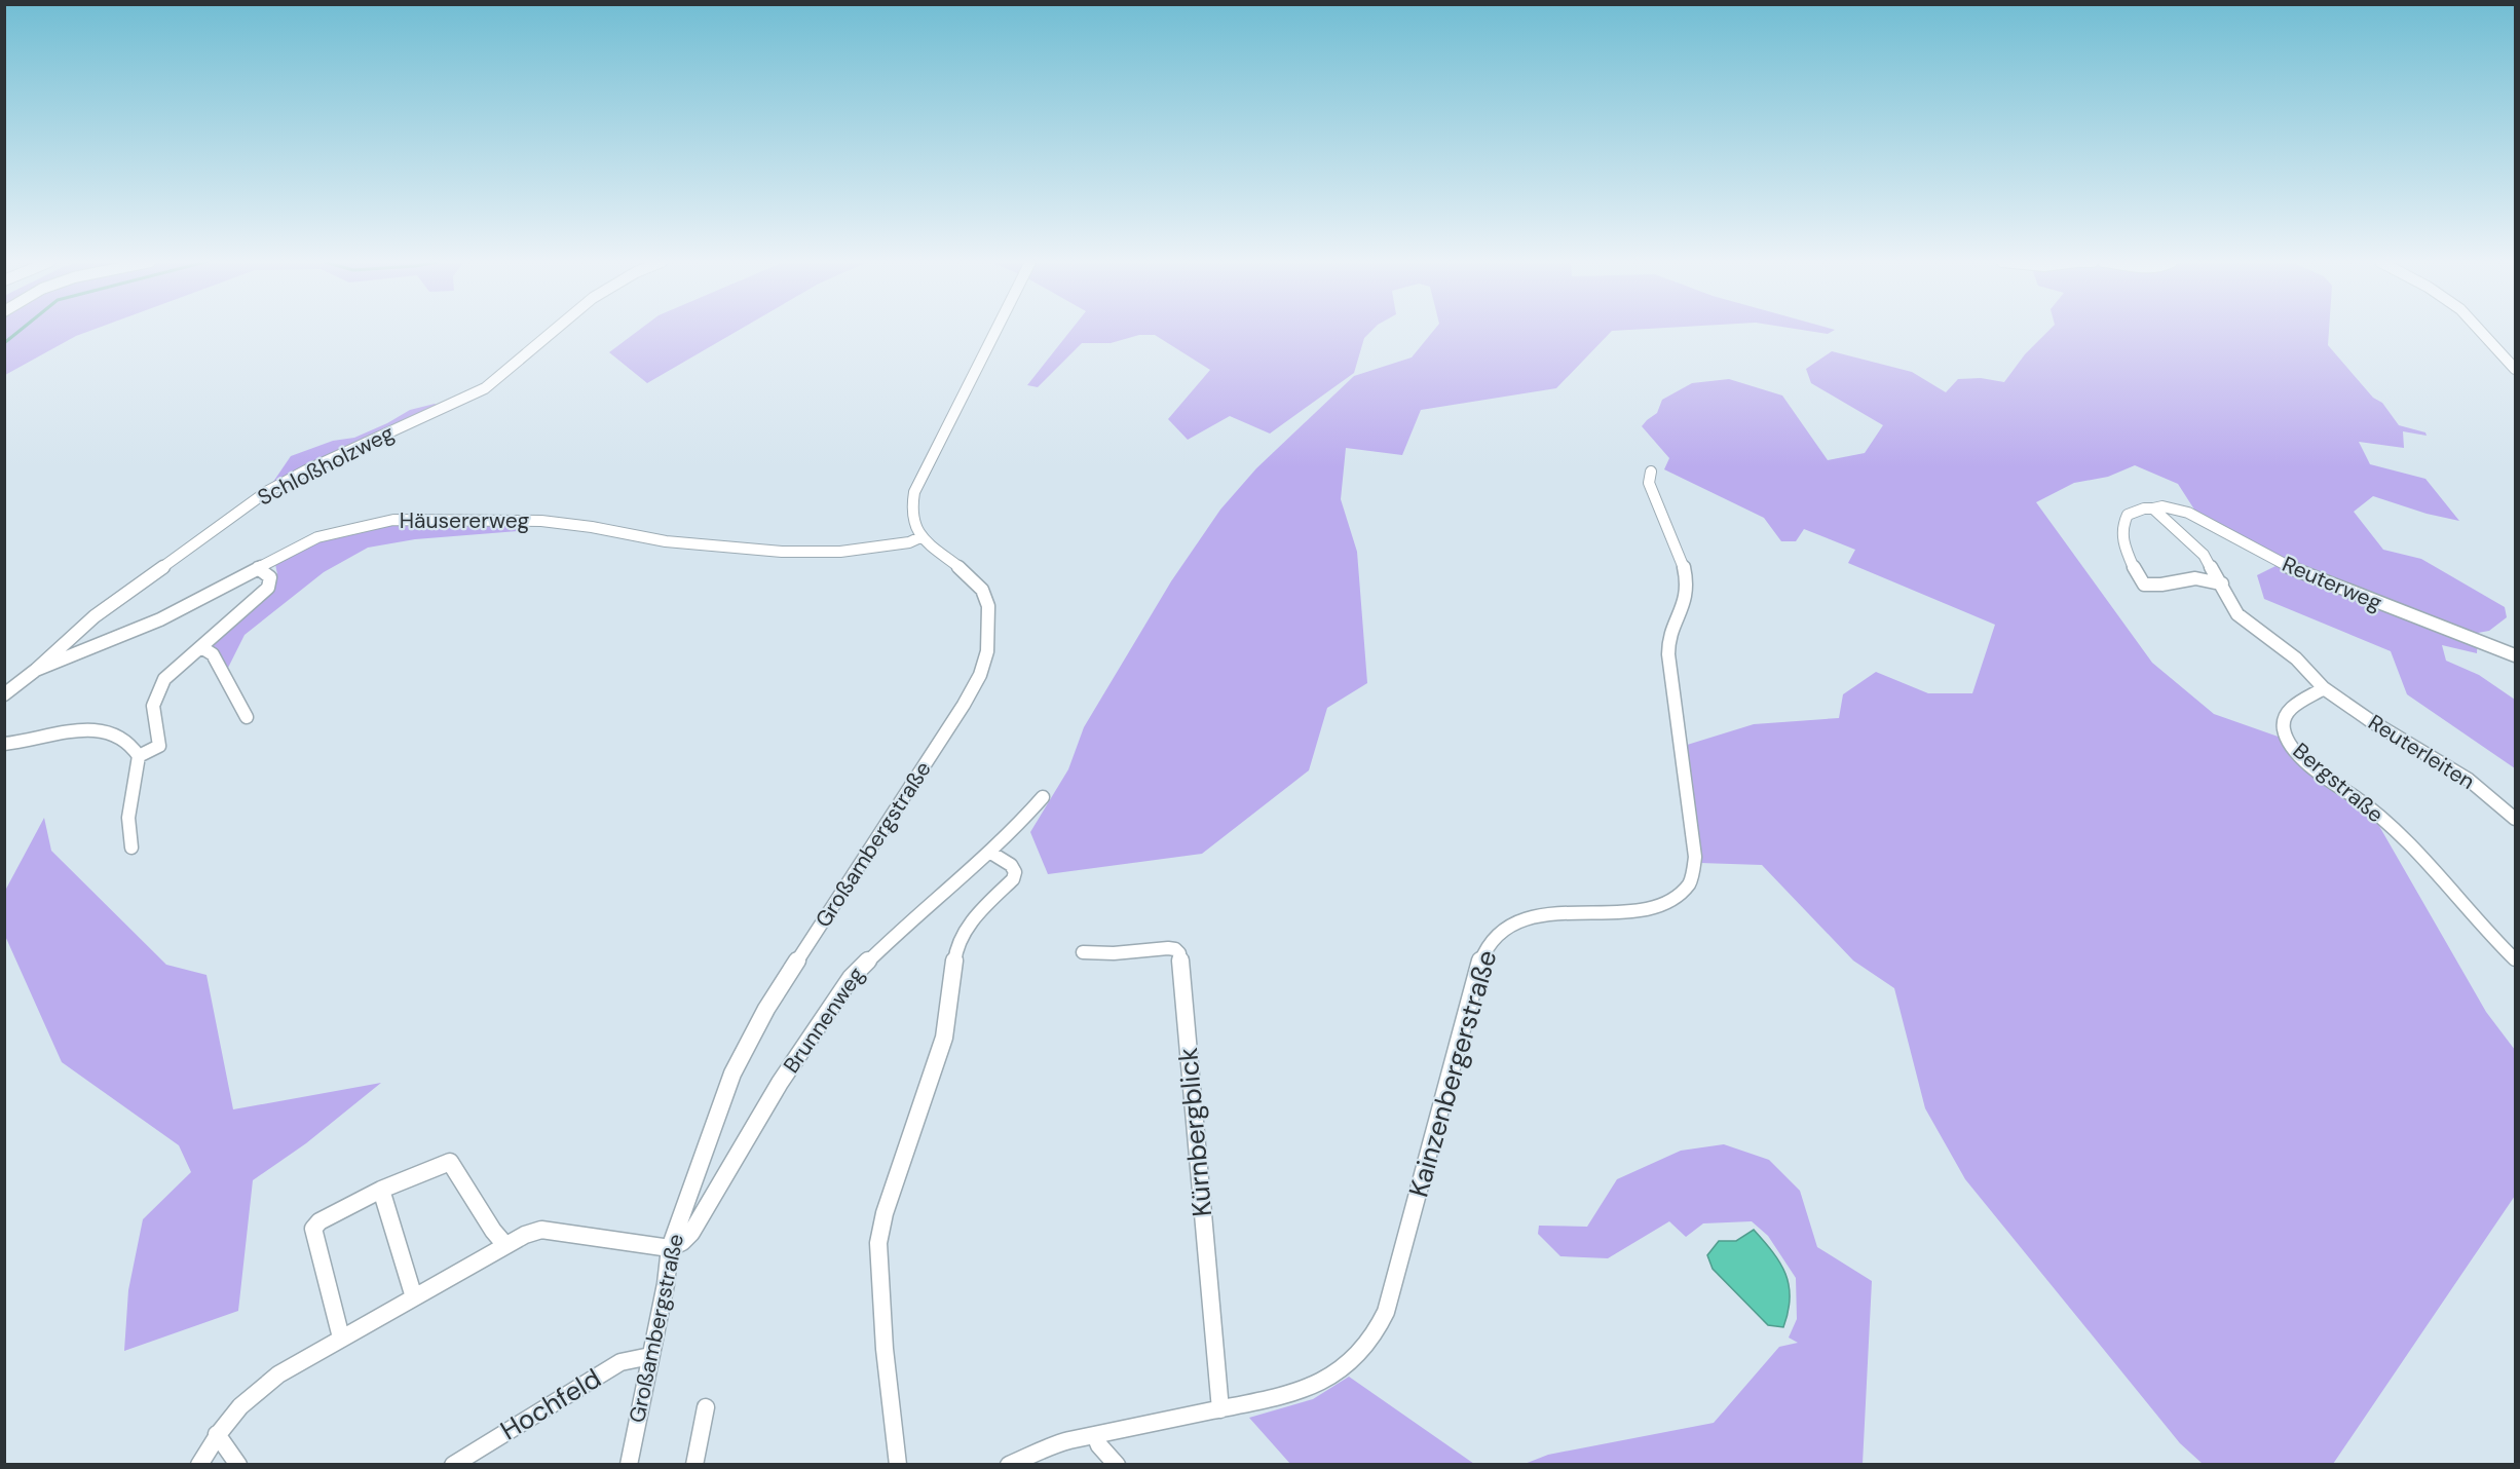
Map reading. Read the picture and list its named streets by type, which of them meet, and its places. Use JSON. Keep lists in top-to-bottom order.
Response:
{
  "streets": {
    "street": [
      "Schloßholzweg",
      "Häusererweg",
      "Reuterweg",
      "Reuterleiten",
      "Bergstraße",
      "Großambergstraße",
      "Brunnenweg",
      "Kainzenbergerstraße",
      "Kürnbergblick",
      "Hochfeld"
    ]
  },
  "crossings": [
    ["Schloßholzweg", "Häusererweg"],
    ["Häusererweg", "Großambergstraße"],
    ["Reuterleiten", "Bergstraße"],
    ["Großambergstraße", "Brunnenweg"],
    ["Großambergstraße", "Hochfeld"],
    ["Kainzenbergerstraße", "Kürnbergblick"]
  ]
}
